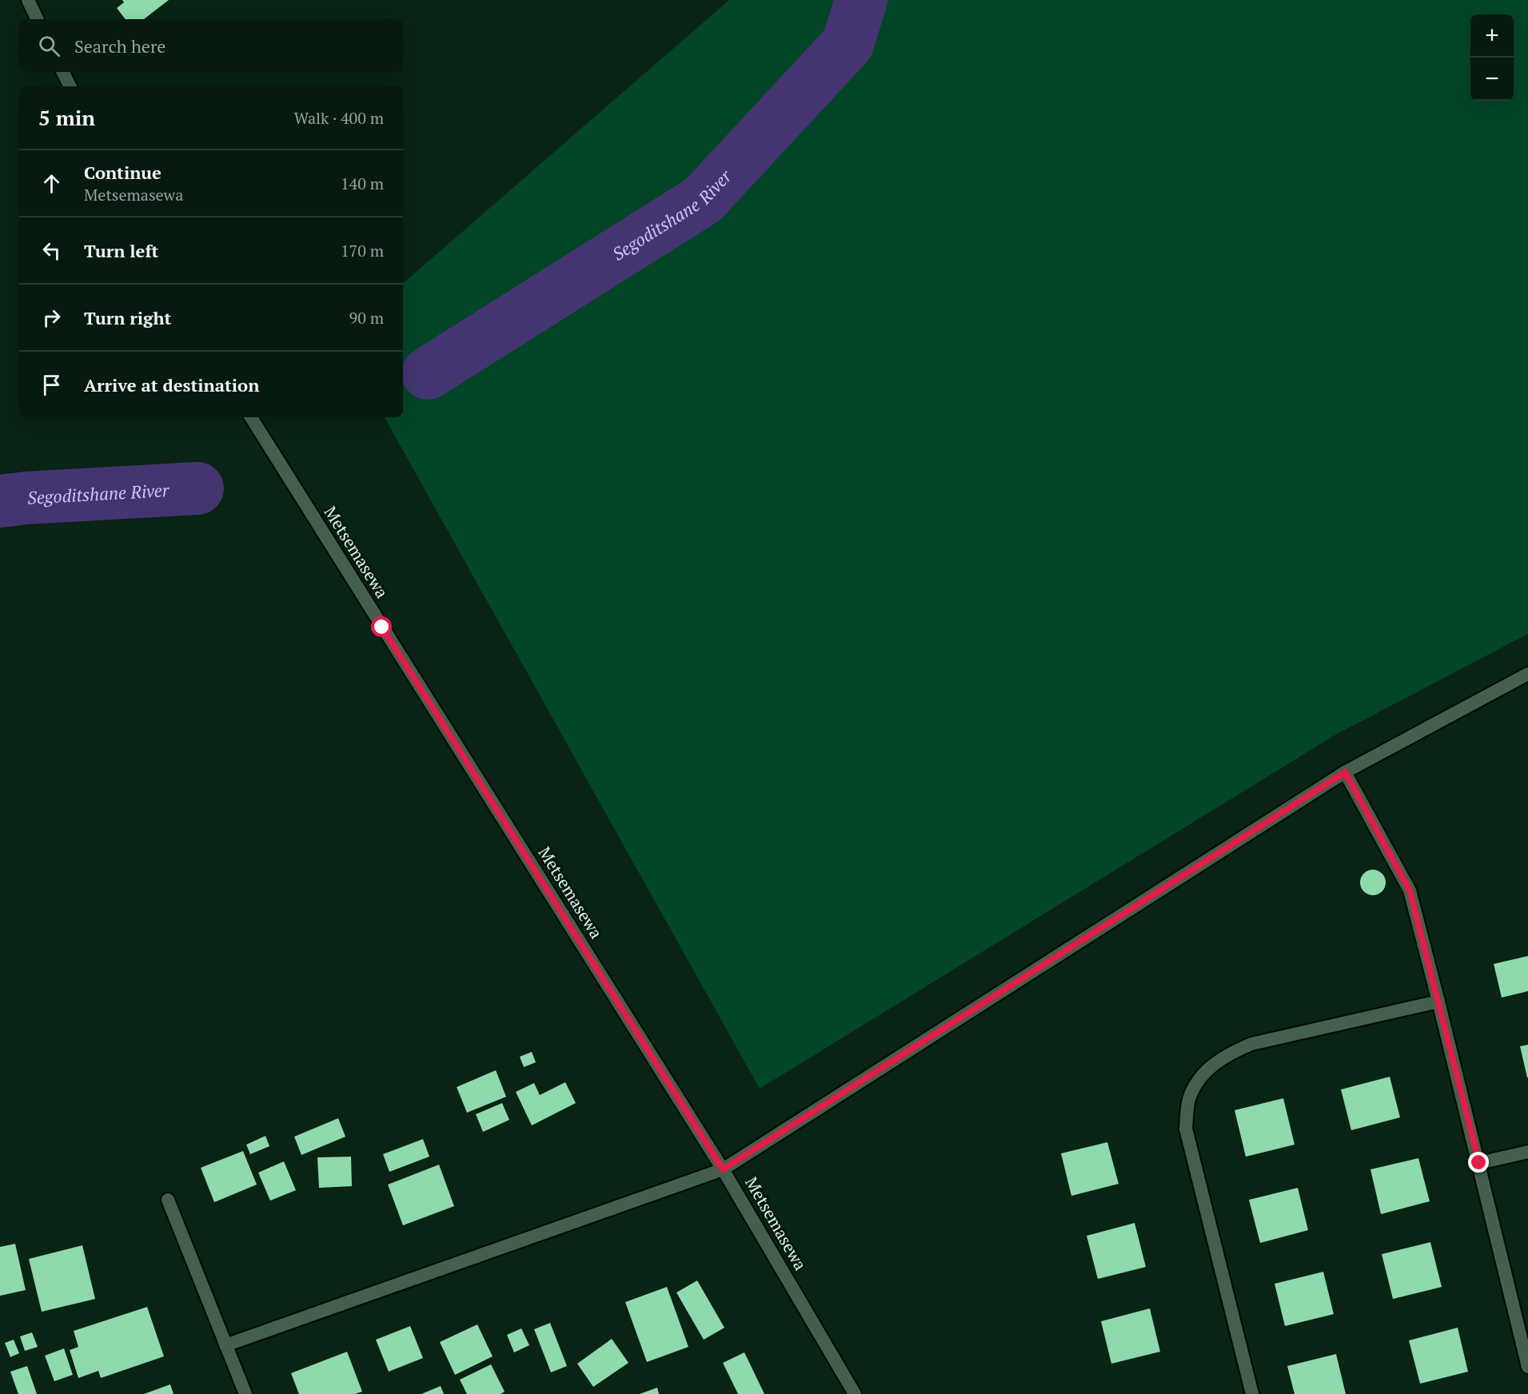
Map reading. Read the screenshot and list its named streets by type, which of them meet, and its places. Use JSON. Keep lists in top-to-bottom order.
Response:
{
  "streets": {
    "street": ["Metsemasewa"]
  },
  "water": ["Segoditshane River"],
  "page": {
    "map_buttons": ["+", "−"],
    "search": "Search here",
    "heading": ["5 min", "Walk · 400 m"],
    "list": [
      ["Continue", "Metsemasewa", "140 m"],
      ["Turn left", "170 m"],
      ["Turn right", "90 m"],
      "Arrive at destination"
    ]
  }
}
